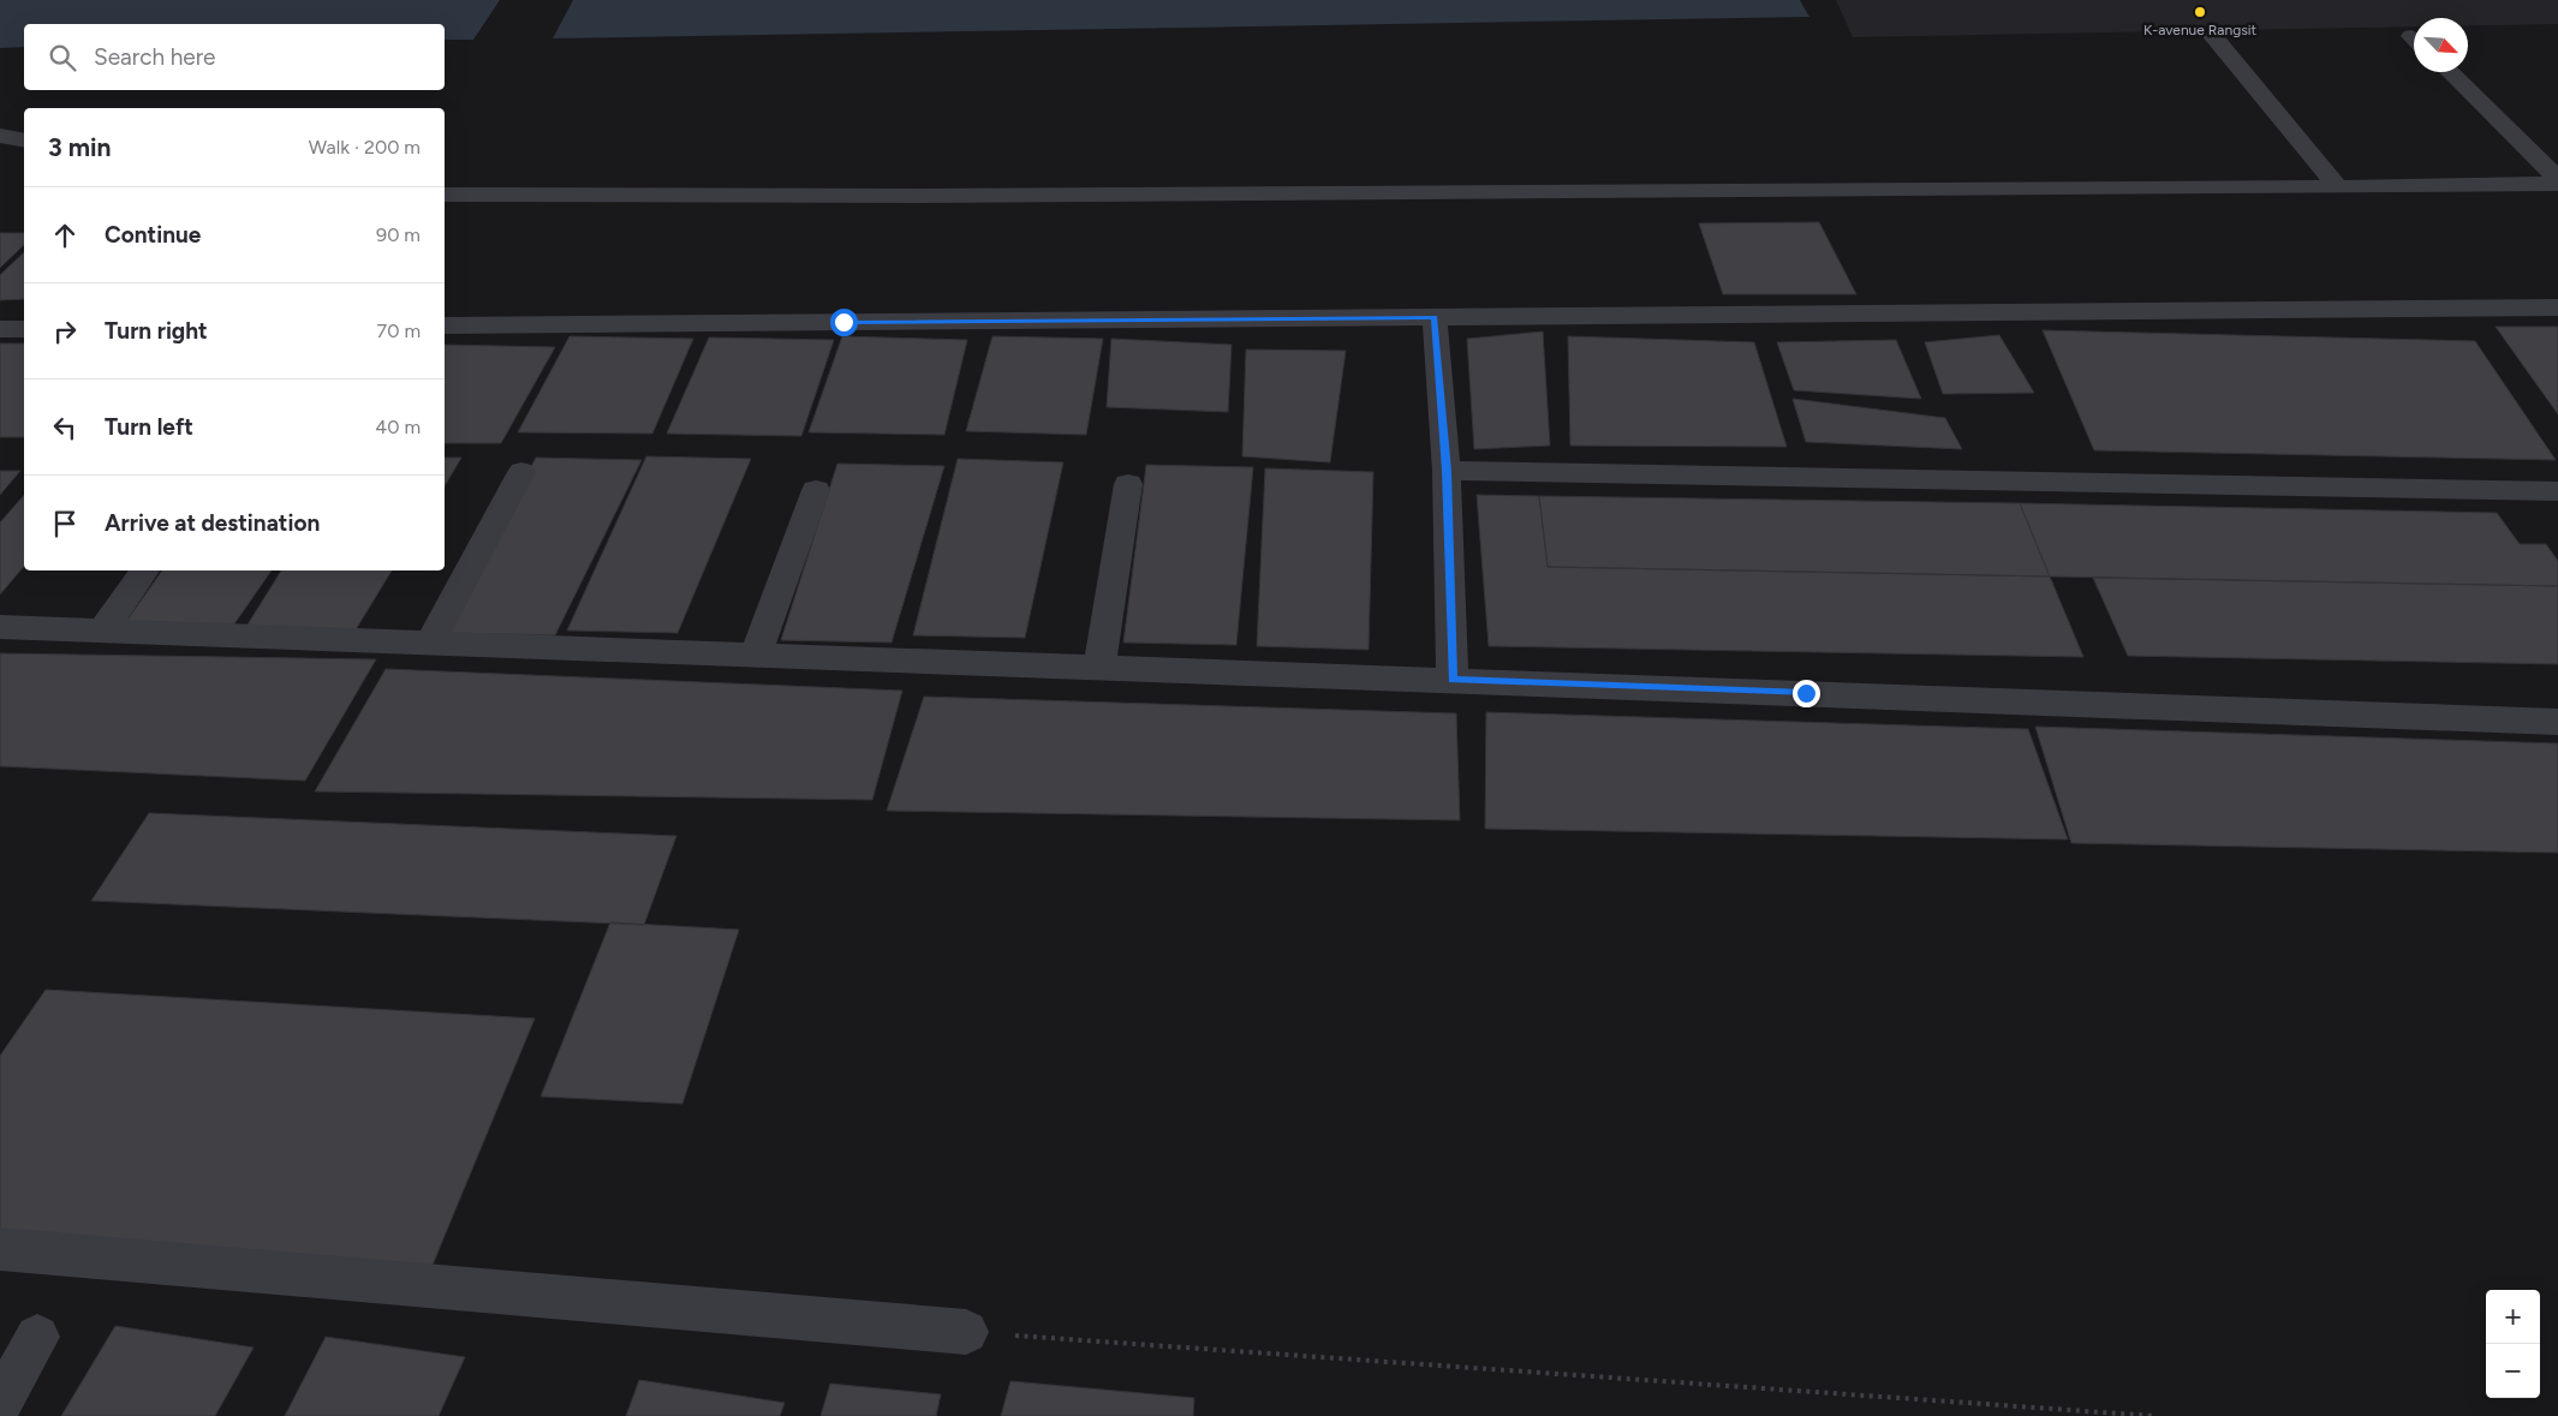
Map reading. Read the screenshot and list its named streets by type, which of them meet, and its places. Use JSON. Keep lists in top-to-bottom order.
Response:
{
  "places": ["K-avenue Rangsit"],
  "north": "bottom right",
  "page": {
    "search": "Search here",
    "heading": ["3 min", "Walk · 200 m"],
    "list": [
      ["Continue", "90 m"],
      ["Turn right", "70 m"],
      ["Turn left", "40 m"],
      "Arrive at destination"
    ],
    "map_buttons": ["+", "−"]
  }
}
